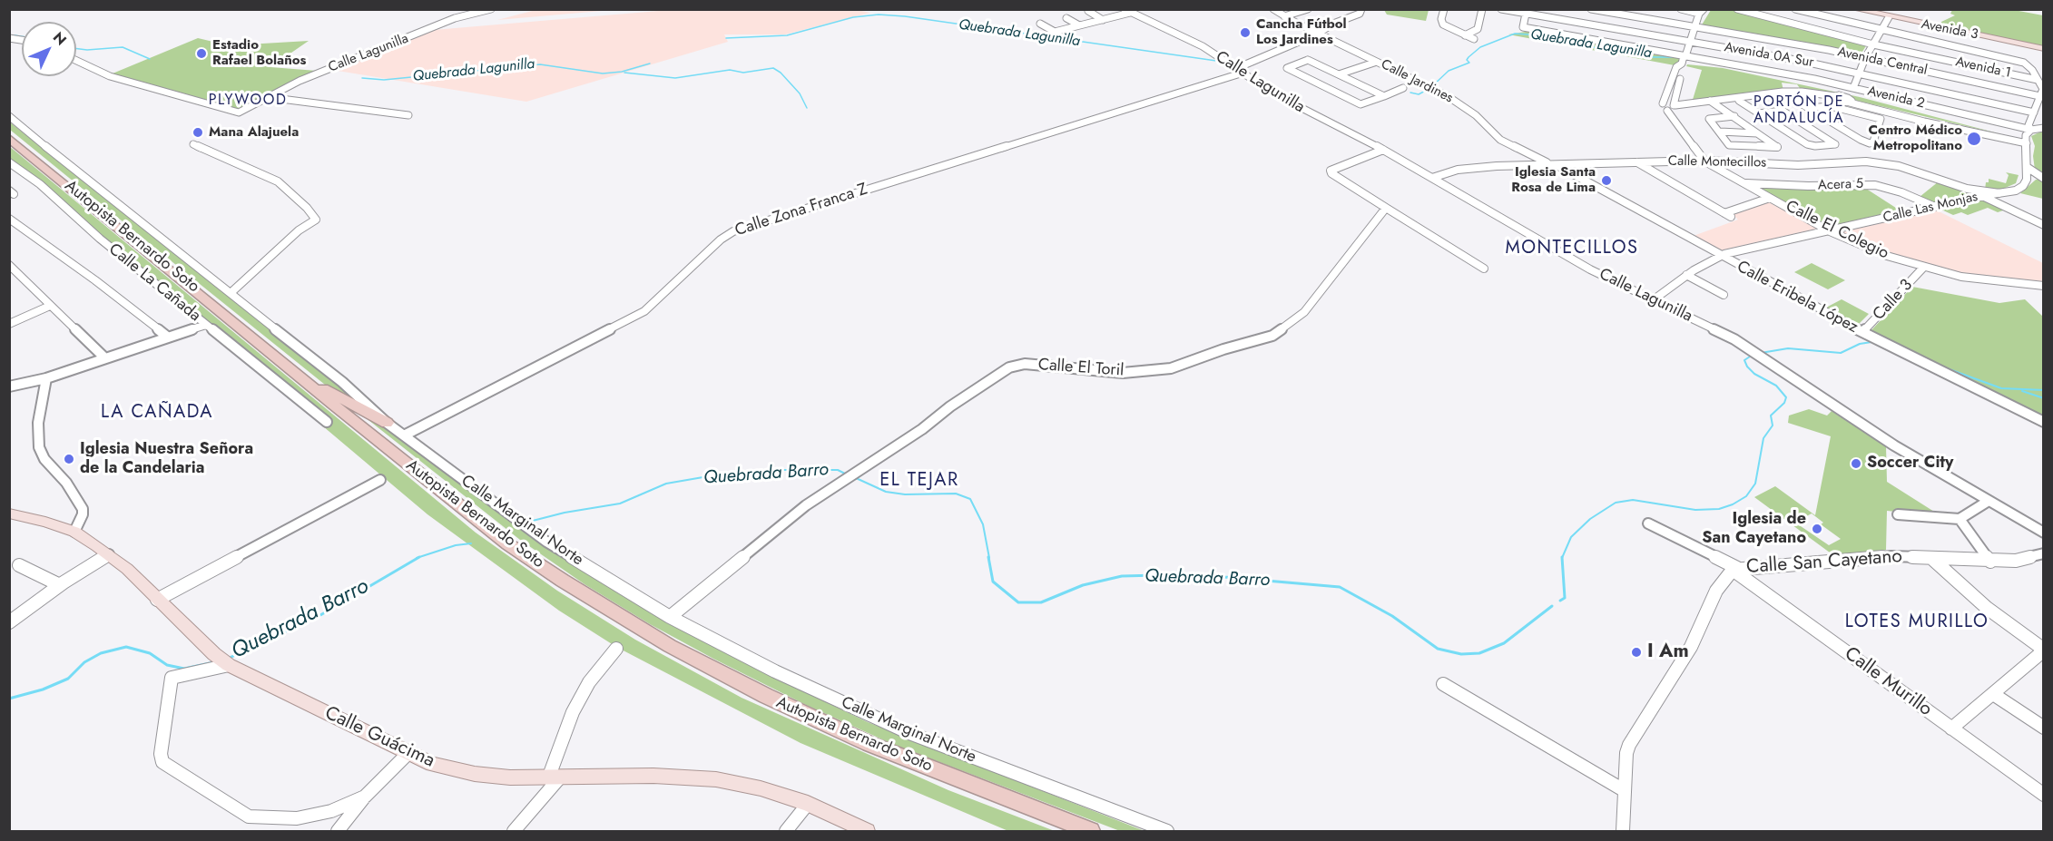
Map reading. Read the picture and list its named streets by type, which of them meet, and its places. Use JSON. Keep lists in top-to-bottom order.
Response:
{
  "streets": {
    "highway": ["Autopista Bernardo Soto"],
    "main road": ["Avenida 3", "Calle Guácima"],
    "street": [
      "Calle Lagunilla",
      "Avenida 0A Sur",
      "Avenida Central",
      "Avenida 1",
      "Calle Jardines",
      "Avenida 2",
      "Calle Montecillos",
      "Acera 5",
      "Calle Las Monjas",
      "Calle Zona Franca Z",
      "Calle El Colegio",
      "Calle La Cañada",
      "Calle Eribela López",
      "Calle 3",
      "Calle El Toril",
      "Calle Marginal Norte",
      "Calle San Cayetano",
      "Calle Murillo"
    ]
  },
  "crossings": [
    ["Calle Lagunilla", "Calle Montecillos"],
    ["Calle Lagunilla", "Calle Las Monjas"],
    ["Calle Lagunilla", "Calle Zona Franca Z"],
    ["Avenida 0A Sur", "Avenida 2"],
    ["Calle Jardines", "Calle Montecillos"],
    ["Calle Jardines", "Calle Zona Franca Z"],
    ["Calle Jardines", "Calle Eribela López"],
    ["Calle Montecillos", "Calle Las Monjas"],
    ["Calle Montecillos", "Calle El Colegio"],
    ["Calle Montecillos", "Calle Eribela López"],
    ["Acera 5", "Calle Las Monjas"],
    ["Acera 5", "Calle El Colegio"],
    ["Calle Las Monjas", "Calle El Colegio"],
    ["Calle Las Monjas", "Calle Eribela López"],
    ["Calle Zona Franca Z", "Calle Marginal Norte"],
    ["Calle El Colegio", "Calle 3"],
    ["Calle Eribela López", "Calle 3"],
    ["Calle El Toril", "Calle Marginal Norte"],
    ["Calle San Cayetano", "Calle Murillo"]
  ],
  "districts": [
    "PLYWOOD",
    "PORTÓN DE ANDALUCÍA",
    "MONTECILLOS",
    "LA CAÑADA",
    "EL TEJAR",
    "LOTES MURILLO"
  ],
  "water": ["Quebrada Lagunilla", "Quebrada Barro"],
  "places": [
    "Cancha Fútbol Los Jardines",
    "Estadio Rafael Bolaños",
    "Mana Alajuela",
    "Centro Médico Metropolitano",
    "Iglesia Santa Rosa de Lima",
    "Iglesia Nuestra Señora de la Candelaria",
    "Soccer City",
    "Iglesia de San Cayetano",
    "I Am"
  ],
  "north": "top right"
}
